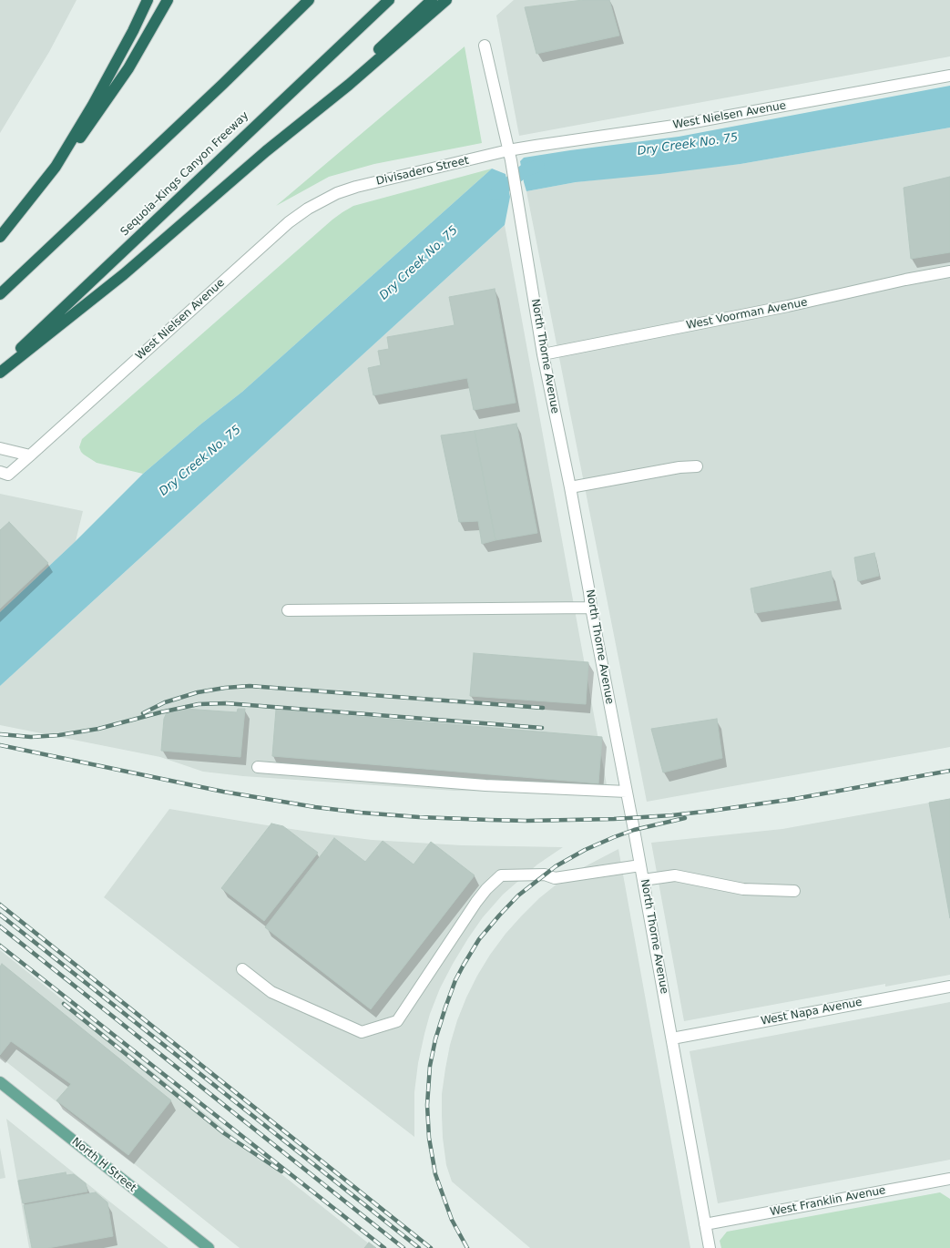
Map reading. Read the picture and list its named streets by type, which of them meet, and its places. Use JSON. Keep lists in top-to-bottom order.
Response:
{
  "streets": {
    "highway": ["Sequoia–Kings Canyon Freeway"],
    "main road": ["North H Street"],
    "street": [
      "West Nielsen Avenue",
      "Divisadero Street",
      "West Voorman Avenue",
      "North Thorne Avenue",
      "West Napa Avenue",
      "West Franklin Avenue"
    ]
  },
  "crossings": [
    ["West Nielsen Avenue", "Divisadero Street"],
    ["West Nielsen Avenue", "North Thorne Avenue"],
    ["Divisadero Street", "North Thorne Avenue"],
    ["West Voorman Avenue", "North Thorne Avenue"],
    ["North Thorne Avenue", "West Napa Avenue"],
    ["North Thorne Avenue", "West Franklin Avenue"]
  ],
  "water": ["Dry Creek No. 75"]
}
